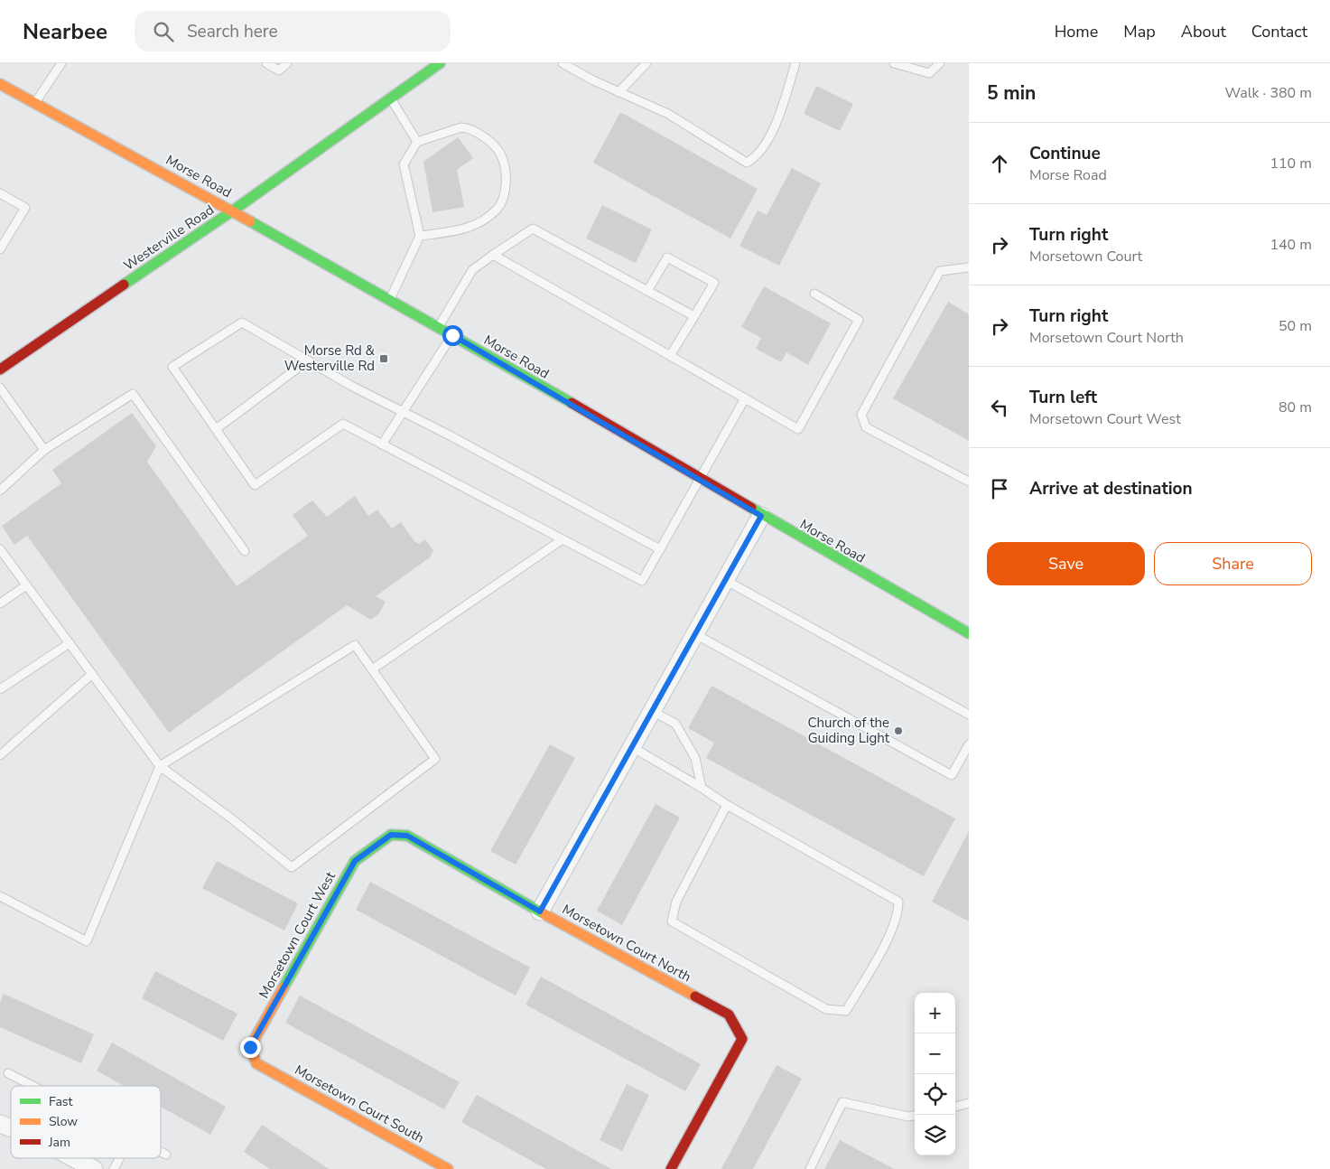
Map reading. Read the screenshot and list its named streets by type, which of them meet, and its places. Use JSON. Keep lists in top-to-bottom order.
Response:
{
  "streets": {
    "main road": [
      "Morse Road",
      "Westerville Road",
      "Morsetown Court West",
      "Morsetown Court North",
      "Morsetown Court South"
    ]
  },
  "crossings": [
    ["Morse Road", "Westerville Road"],
    ["Morsetown Court West", "Morsetown Court North"],
    ["Morsetown Court West", "Morsetown Court South"]
  ],
  "places": {
    "transit": ["Morse Rd & Westerville Rd"],
    "other": ["Church of the Guiding Light"]
  },
  "legend": ["Fast", "Slow", "Jam"],
  "page": {
    "header": "Nearbee",
    "search": "Search here",
    "nav": [
      "Home",
      "Map",
      "About",
      "Contact"
    ],
    "heading": ["5 min", "Walk · 380 m"],
    "list": [
      ["Continue", "Morse Road", "110 m"],
      ["Turn right", "Morsetown Court", "140 m"],
      ["Turn right", "Morsetown Court North", "50 m"],
      ["Turn left", "Morsetown Court West", "80 m"],
      "Arrive at destination"
    ],
    "buttons": ["Save", "Share"],
    "map_buttons": ["+", "−"]
  }
}
